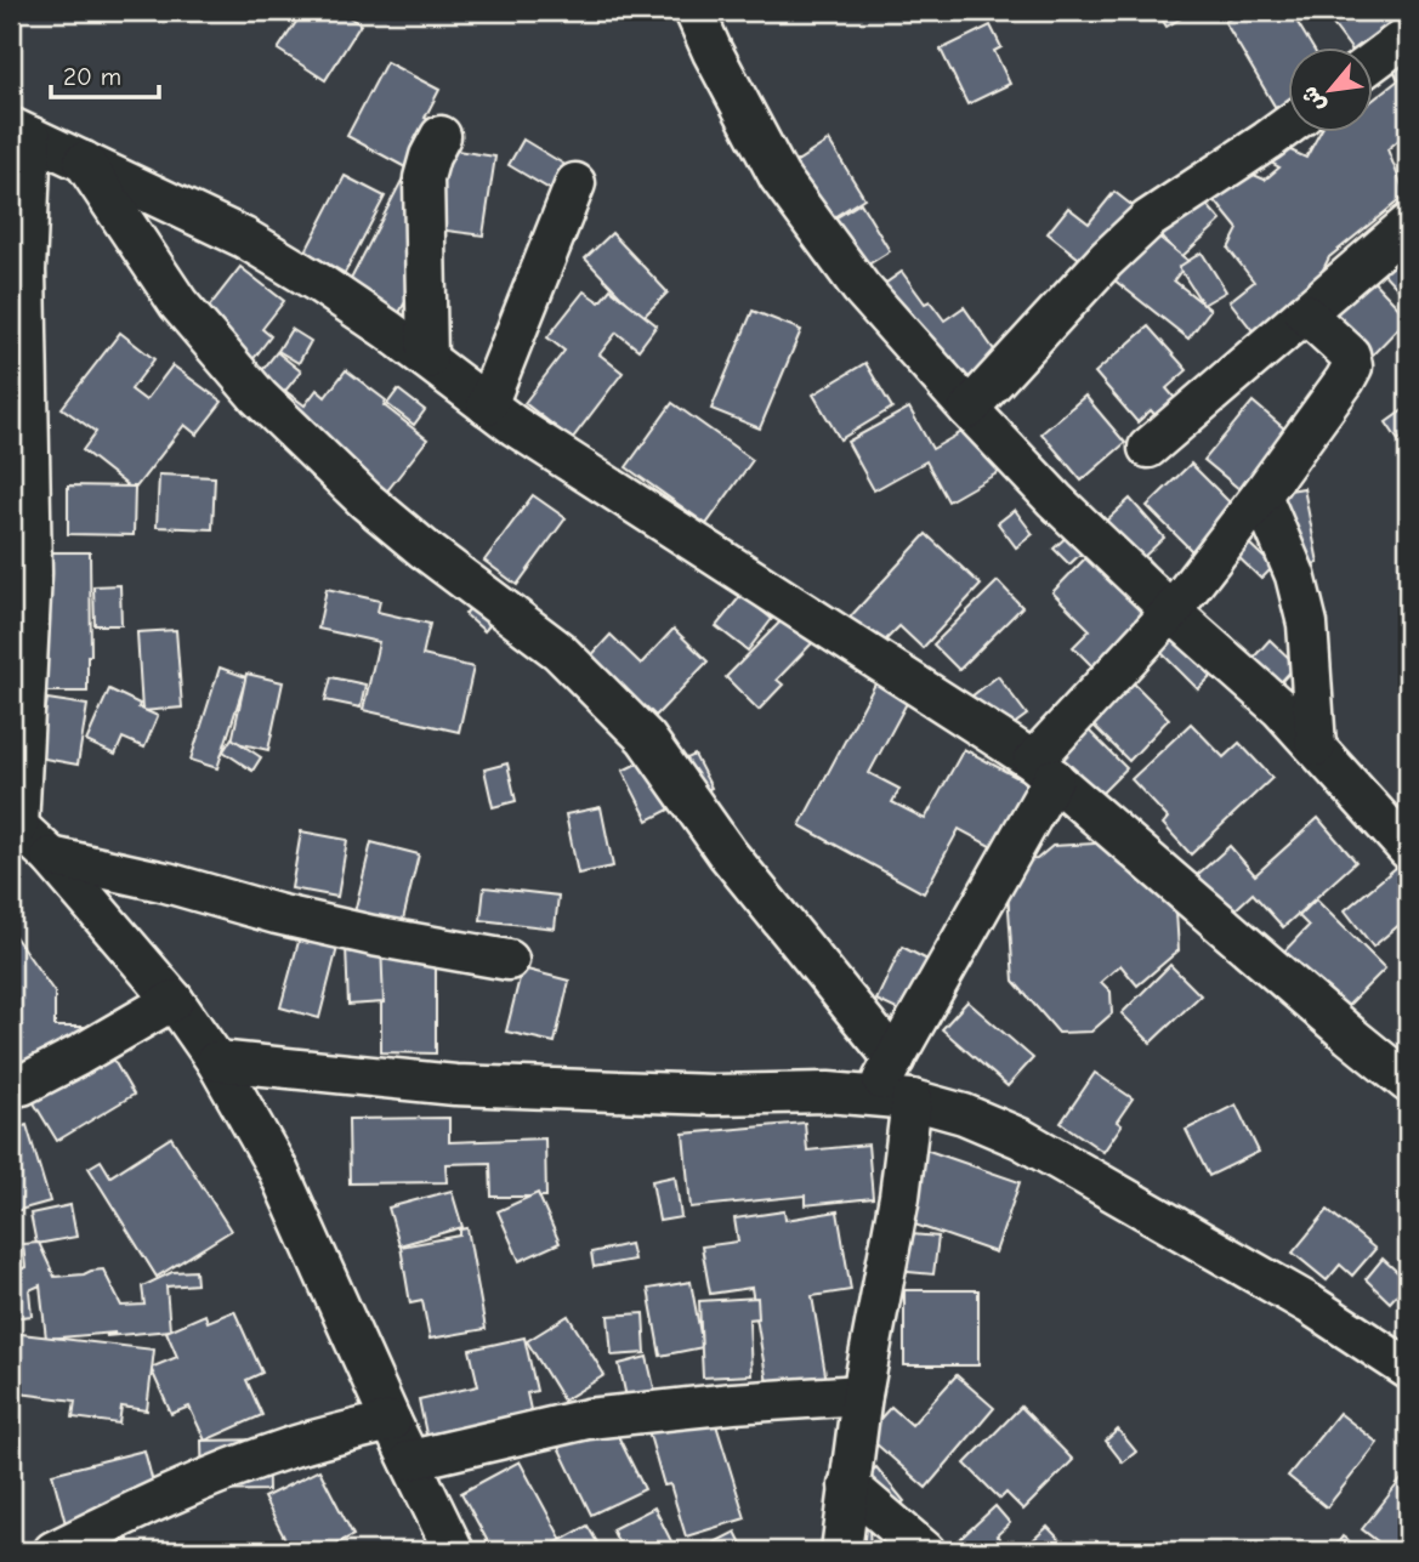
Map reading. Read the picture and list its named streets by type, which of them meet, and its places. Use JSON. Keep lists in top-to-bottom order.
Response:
{
  "scale_bar": "20 m",
  "north": "bottom left"
}
